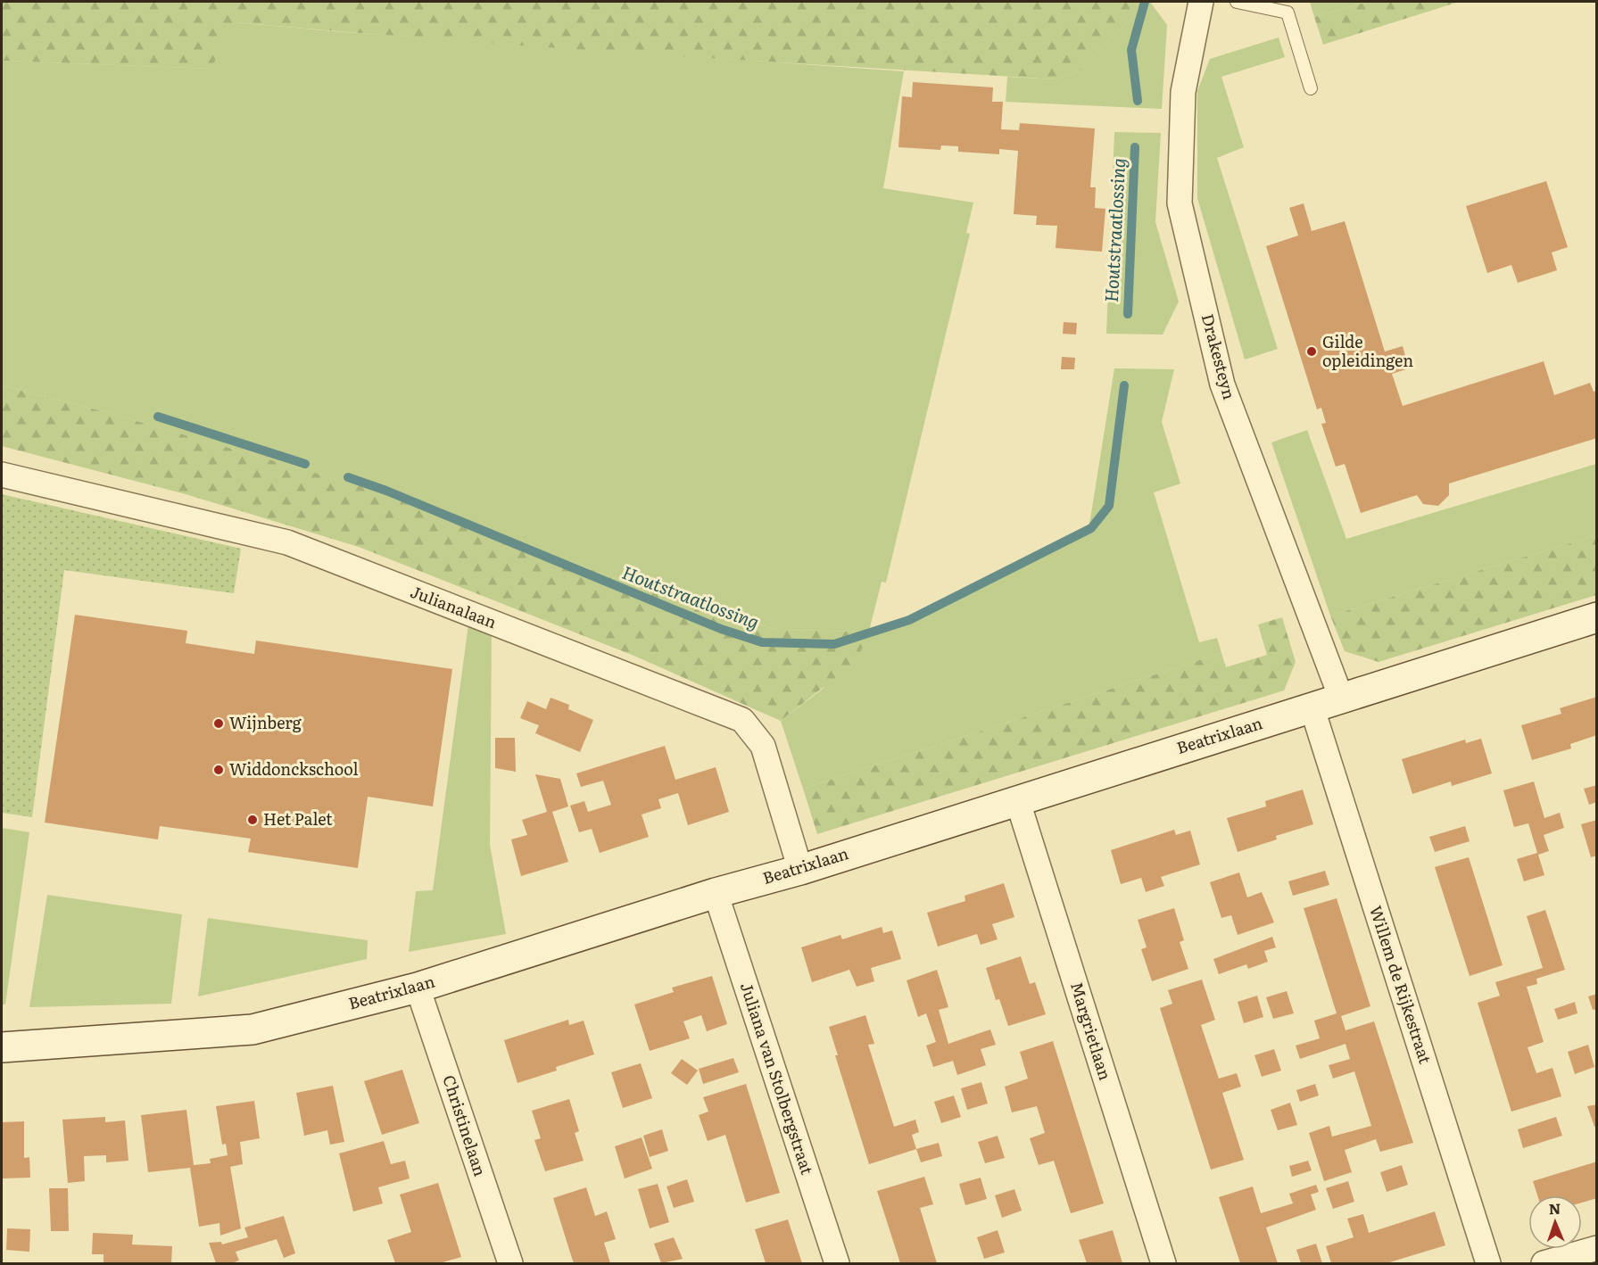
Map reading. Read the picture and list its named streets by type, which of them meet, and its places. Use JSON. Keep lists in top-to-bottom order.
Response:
{
  "streets": {
    "street": [
      "Drakesteyn",
      "Julianalaan",
      "Beatrixlaan",
      "Willem de Rijkestraat",
      "Margrietlaan",
      "Juliana van Stolbergstraat",
      "Christinelaan"
    ]
  },
  "crossings": [
    ["Drakesteyn", "Beatrixlaan"],
    ["Julianalaan", "Beatrixlaan"],
    ["Beatrixlaan", "Willem de Rijkestraat"],
    ["Beatrixlaan", "Margrietlaan"],
    ["Beatrixlaan", "Juliana van Stolbergstraat"],
    ["Beatrixlaan", "Christinelaan"]
  ],
  "water": ["Houtstraatlossing"],
  "places": [
    "Gilde opleidingen",
    "Wijnberg",
    "Widdonckschool",
    "Het Palet"
  ],
  "north": "top"
}
